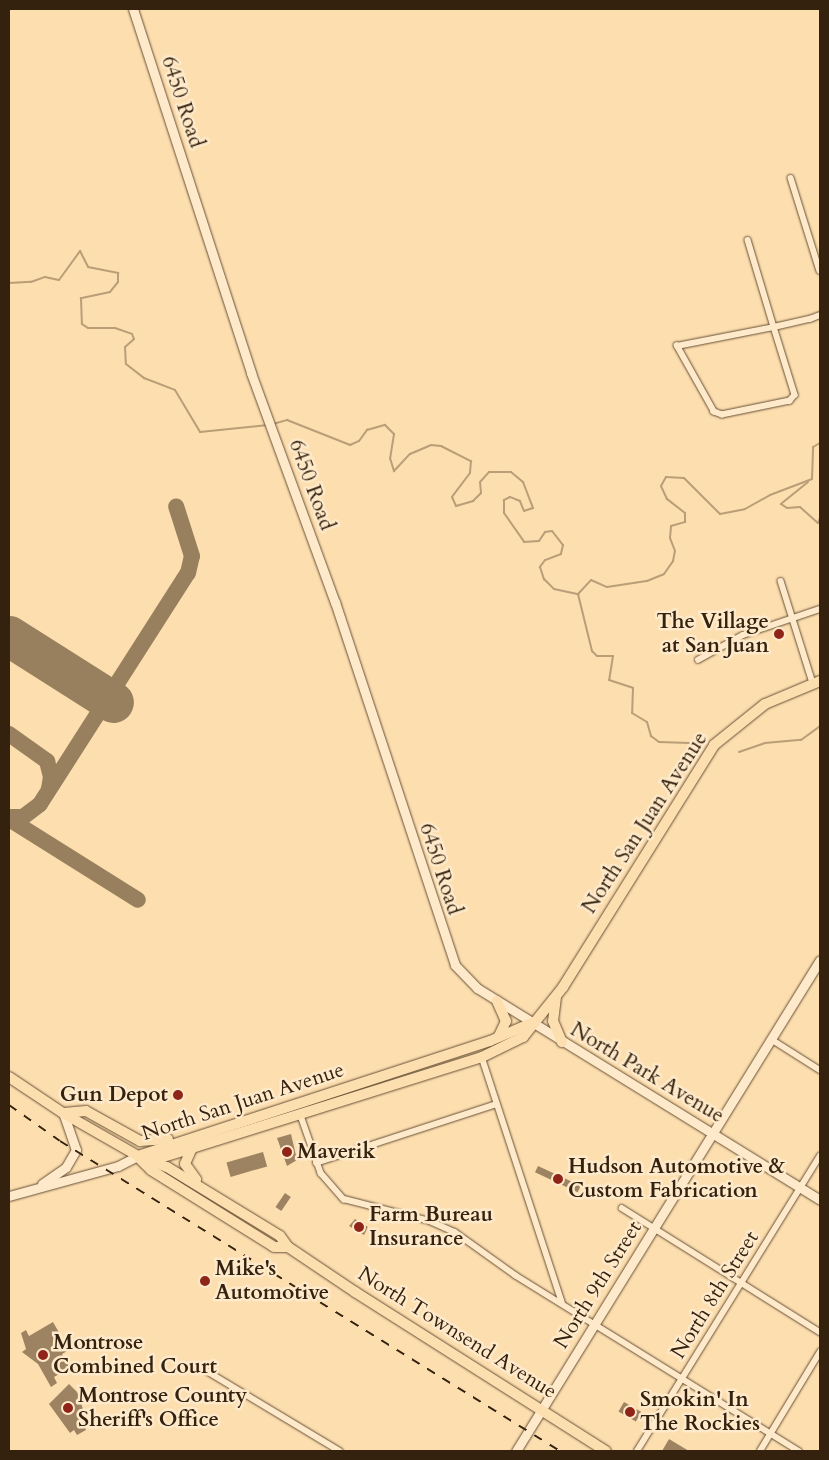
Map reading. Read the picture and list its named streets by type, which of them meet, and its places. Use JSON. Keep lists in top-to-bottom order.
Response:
{
  "streets": {
    "highway": ["North San Juan Avenue", "North Townsend Avenue"],
    "street": [
      "6450 Road",
      "North Park Avenue",
      "North 9th Street",
      "North 8th Street"
    ]
  },
  "crossings": [
    ["6450 Road", "North Park Avenue"],
    ["North San Juan Avenue", "North Park Avenue"],
    ["North San Juan Avenue", "North Townsend Avenue"],
    ["North Park Avenue", "North 9th Street"],
    ["North Park Avenue", "North 8th Street"],
    ["North 9th Street", "North Townsend Avenue"]
  ],
  "places": [
    "The Village at San Juan",
    "Gun Depot",
    "Maverik",
    "Hudson Automotive & Custom Fabrication",
    "Farm Bureau Insurance",
    "Mike's Automotive",
    "Montrose Combined Court",
    "Montrose County Sheriff's Office",
    "Smokin' In The Rockies"
  ]
}
